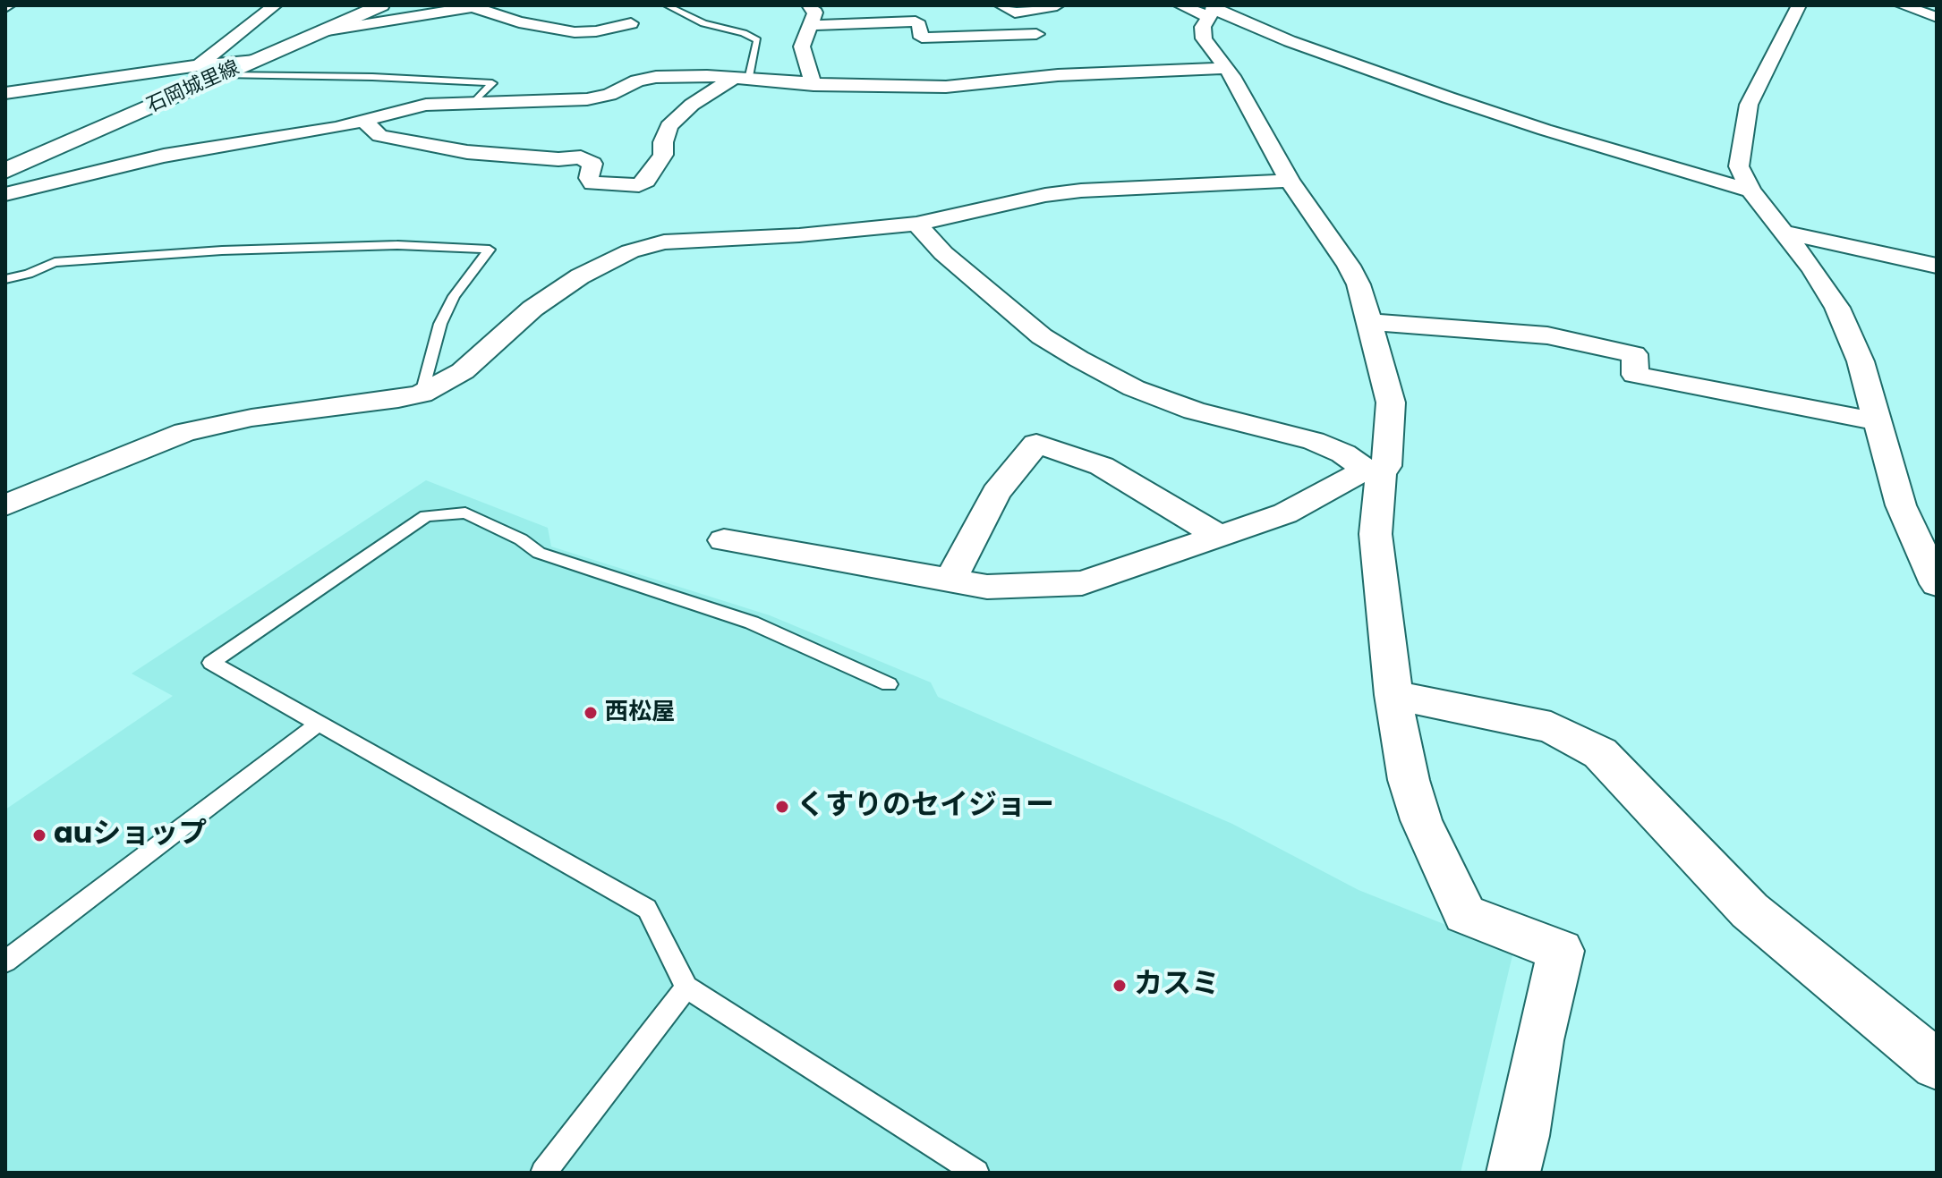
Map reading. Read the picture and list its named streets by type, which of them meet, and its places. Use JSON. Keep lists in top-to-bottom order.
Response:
{
  "streets": {
    "main road": ["石岡城里線"]
  },
  "places": [
    "西松屋",
    "くすりのセイジョー",
    "auショップ",
    "カスミ"
  ]
}
